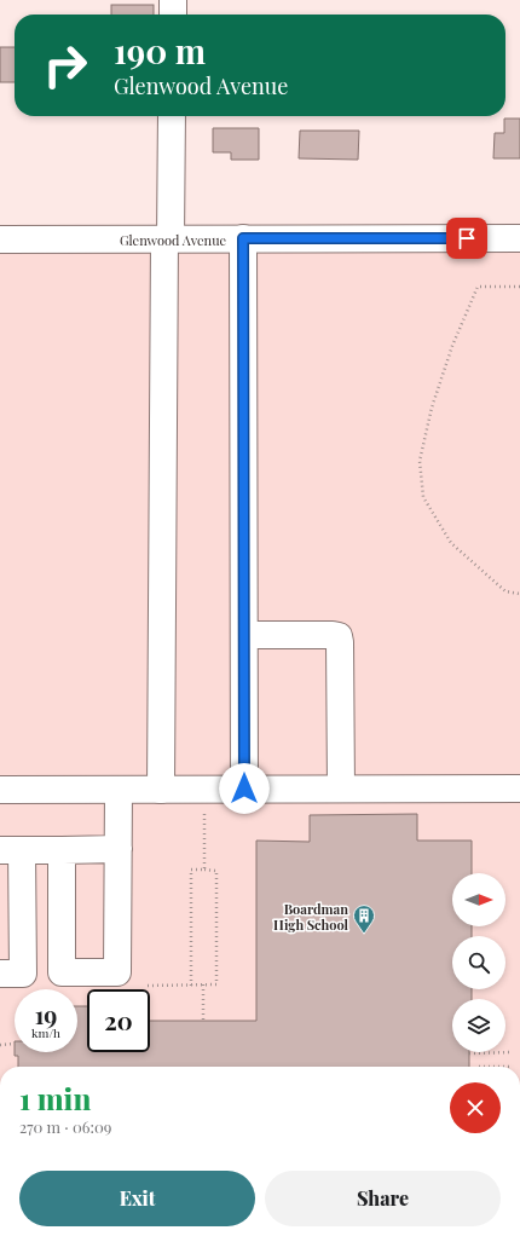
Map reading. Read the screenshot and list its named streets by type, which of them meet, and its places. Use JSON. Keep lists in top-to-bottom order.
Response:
{
  "streets": {
    "street": ["Glenwood Avenue"]
  },
  "places": {
    "building": ["Boardman High School"]
  },
  "north": "right",
  "page": {
    "turn": ["190 m", "Glenwood Avenue"],
    "speed": "19 km/h",
    "limit": "20",
    "heading": ["1 min", "270 m · 06:09"],
    "buttons": ["Exit", "Share"]
  }
}
